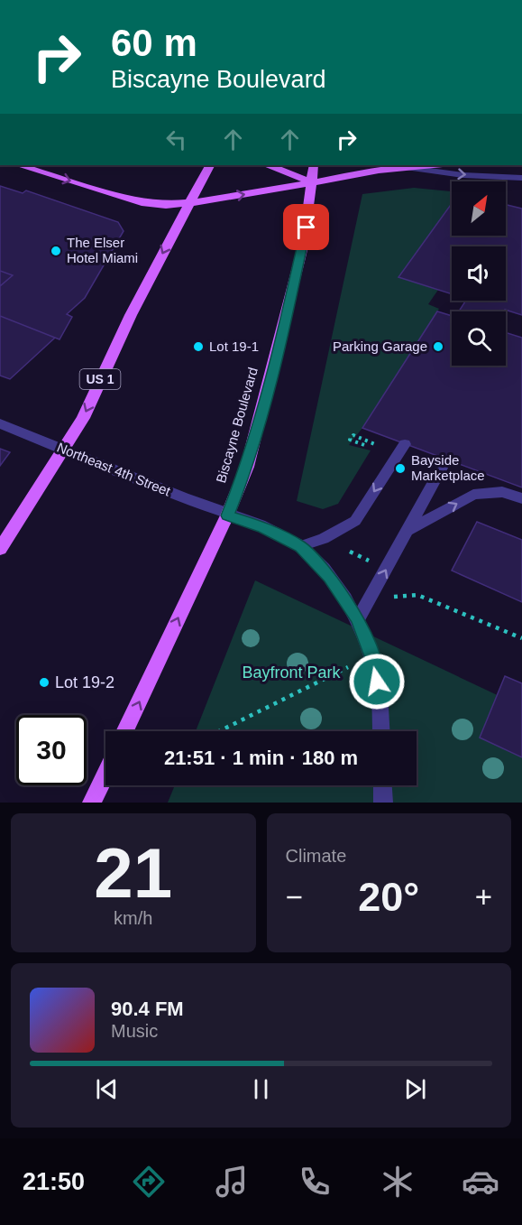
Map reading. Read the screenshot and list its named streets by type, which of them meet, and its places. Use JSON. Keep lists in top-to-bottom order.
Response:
{
  "streets": {
    "main road": ["US 1", "Biscayne Boulevard"],
    "street": ["Northeast 4th Street"]
  },
  "crossings": [
    ["US 1", "Northeast 4th Street"],
    ["Biscayne Boulevard", "Northeast 4th Street"]
  ],
  "one_way": ["Biscayne Boulevard"],
  "parks": ["Bayfront Park"],
  "places": [
    "The Elser Hotel Miami",
    "Lot 19-1",
    "Parking Garage",
    "Bayside Marketplace",
    "Lot 19-2"
  ],
  "north": "top right",
  "page": {
    "turn": ["60 m", "Biscayne Boulevard"],
    "limit": "30",
    "trip": "21:51 · 1 min · 180 m",
    "tile": [
      ["21", "km/h"],
      "Climate"
    ],
    "heat": ["−", "20°", "+"],
    "song": ["90.4 FM", "Music"],
    "tabs": "21:50"
  }
}
